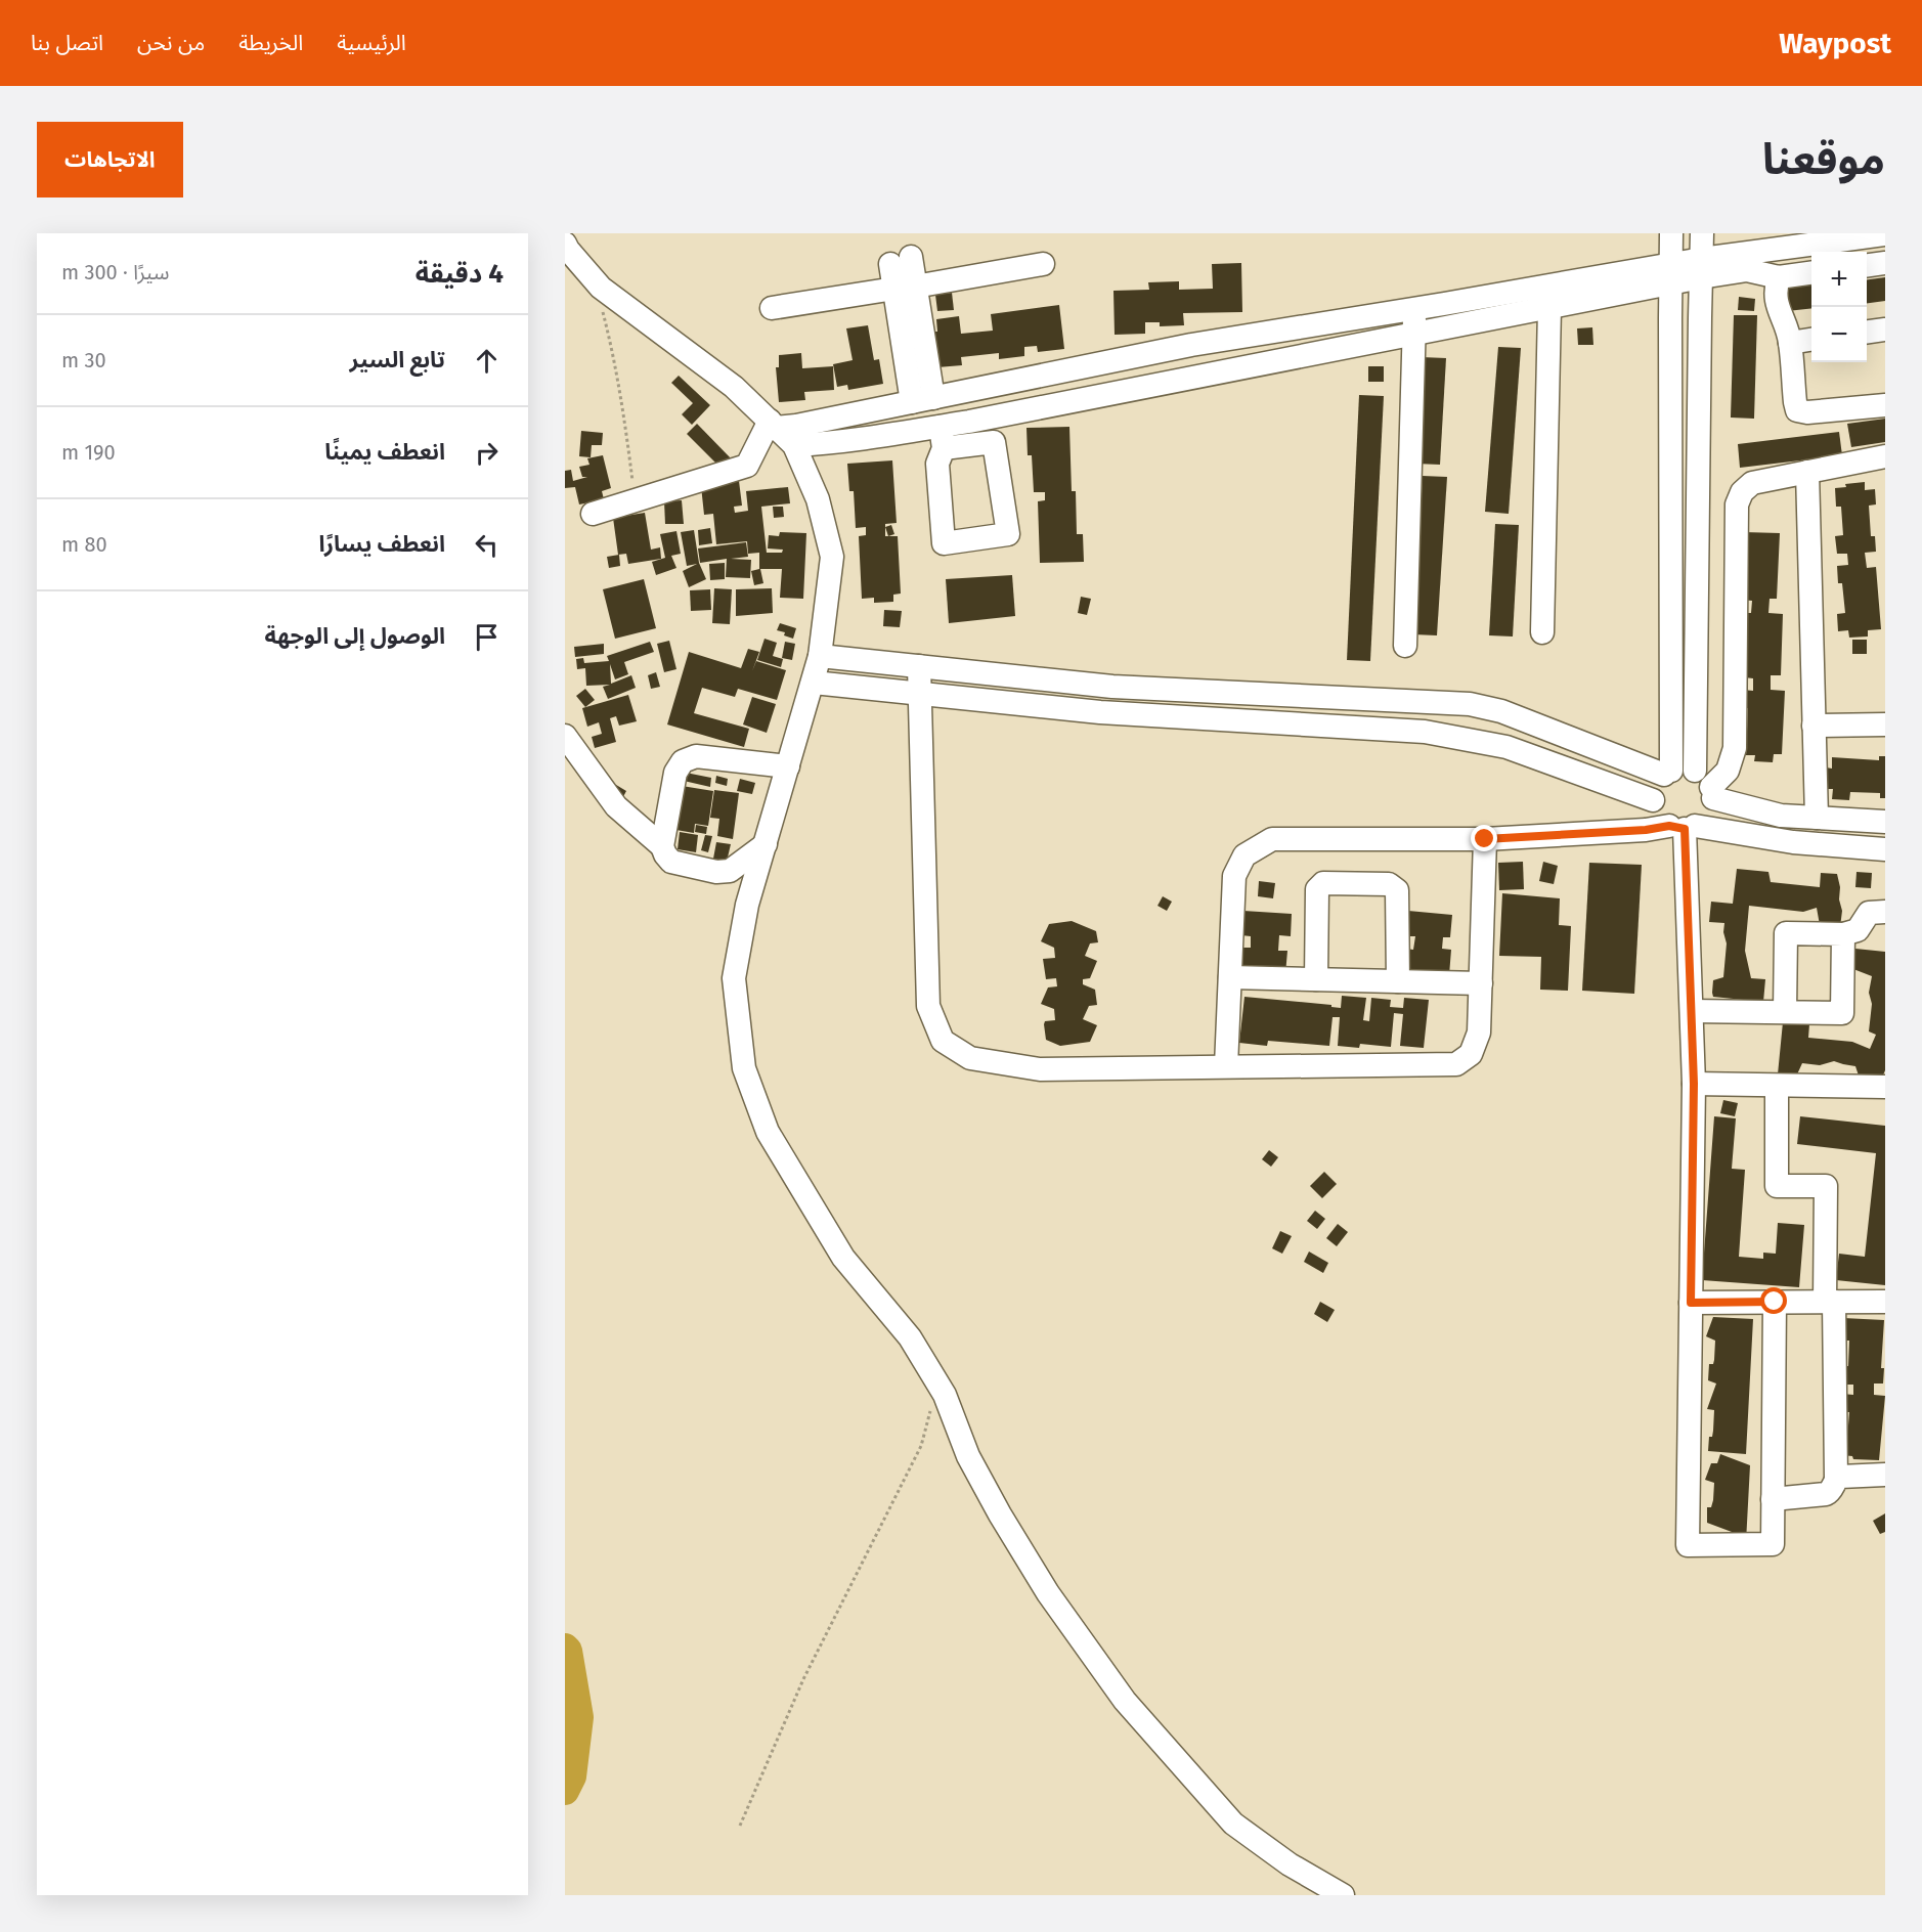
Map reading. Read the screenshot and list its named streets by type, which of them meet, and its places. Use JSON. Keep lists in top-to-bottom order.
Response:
{
  "page": {
    "header": "Waypost",
    "nav": [
      "الرئيسية",
      "الخريطة",
      "من نحن",
      "اتصل بنا"
    ],
    "title": "موقعنا",
    "buttons": "الاتجاهات",
    "heading": ["4 دقيقة", "سيرًا · 300 m"],
    "map_buttons": ["+", "−"],
    "list": [
      ["تابع السير", "30 m"],
      ["انعطف يمينًا", "190 m"],
      ["انعطف يسارًا", "80 m"],
      "الوصول إلى الوجهة"
    ]
  }
}
